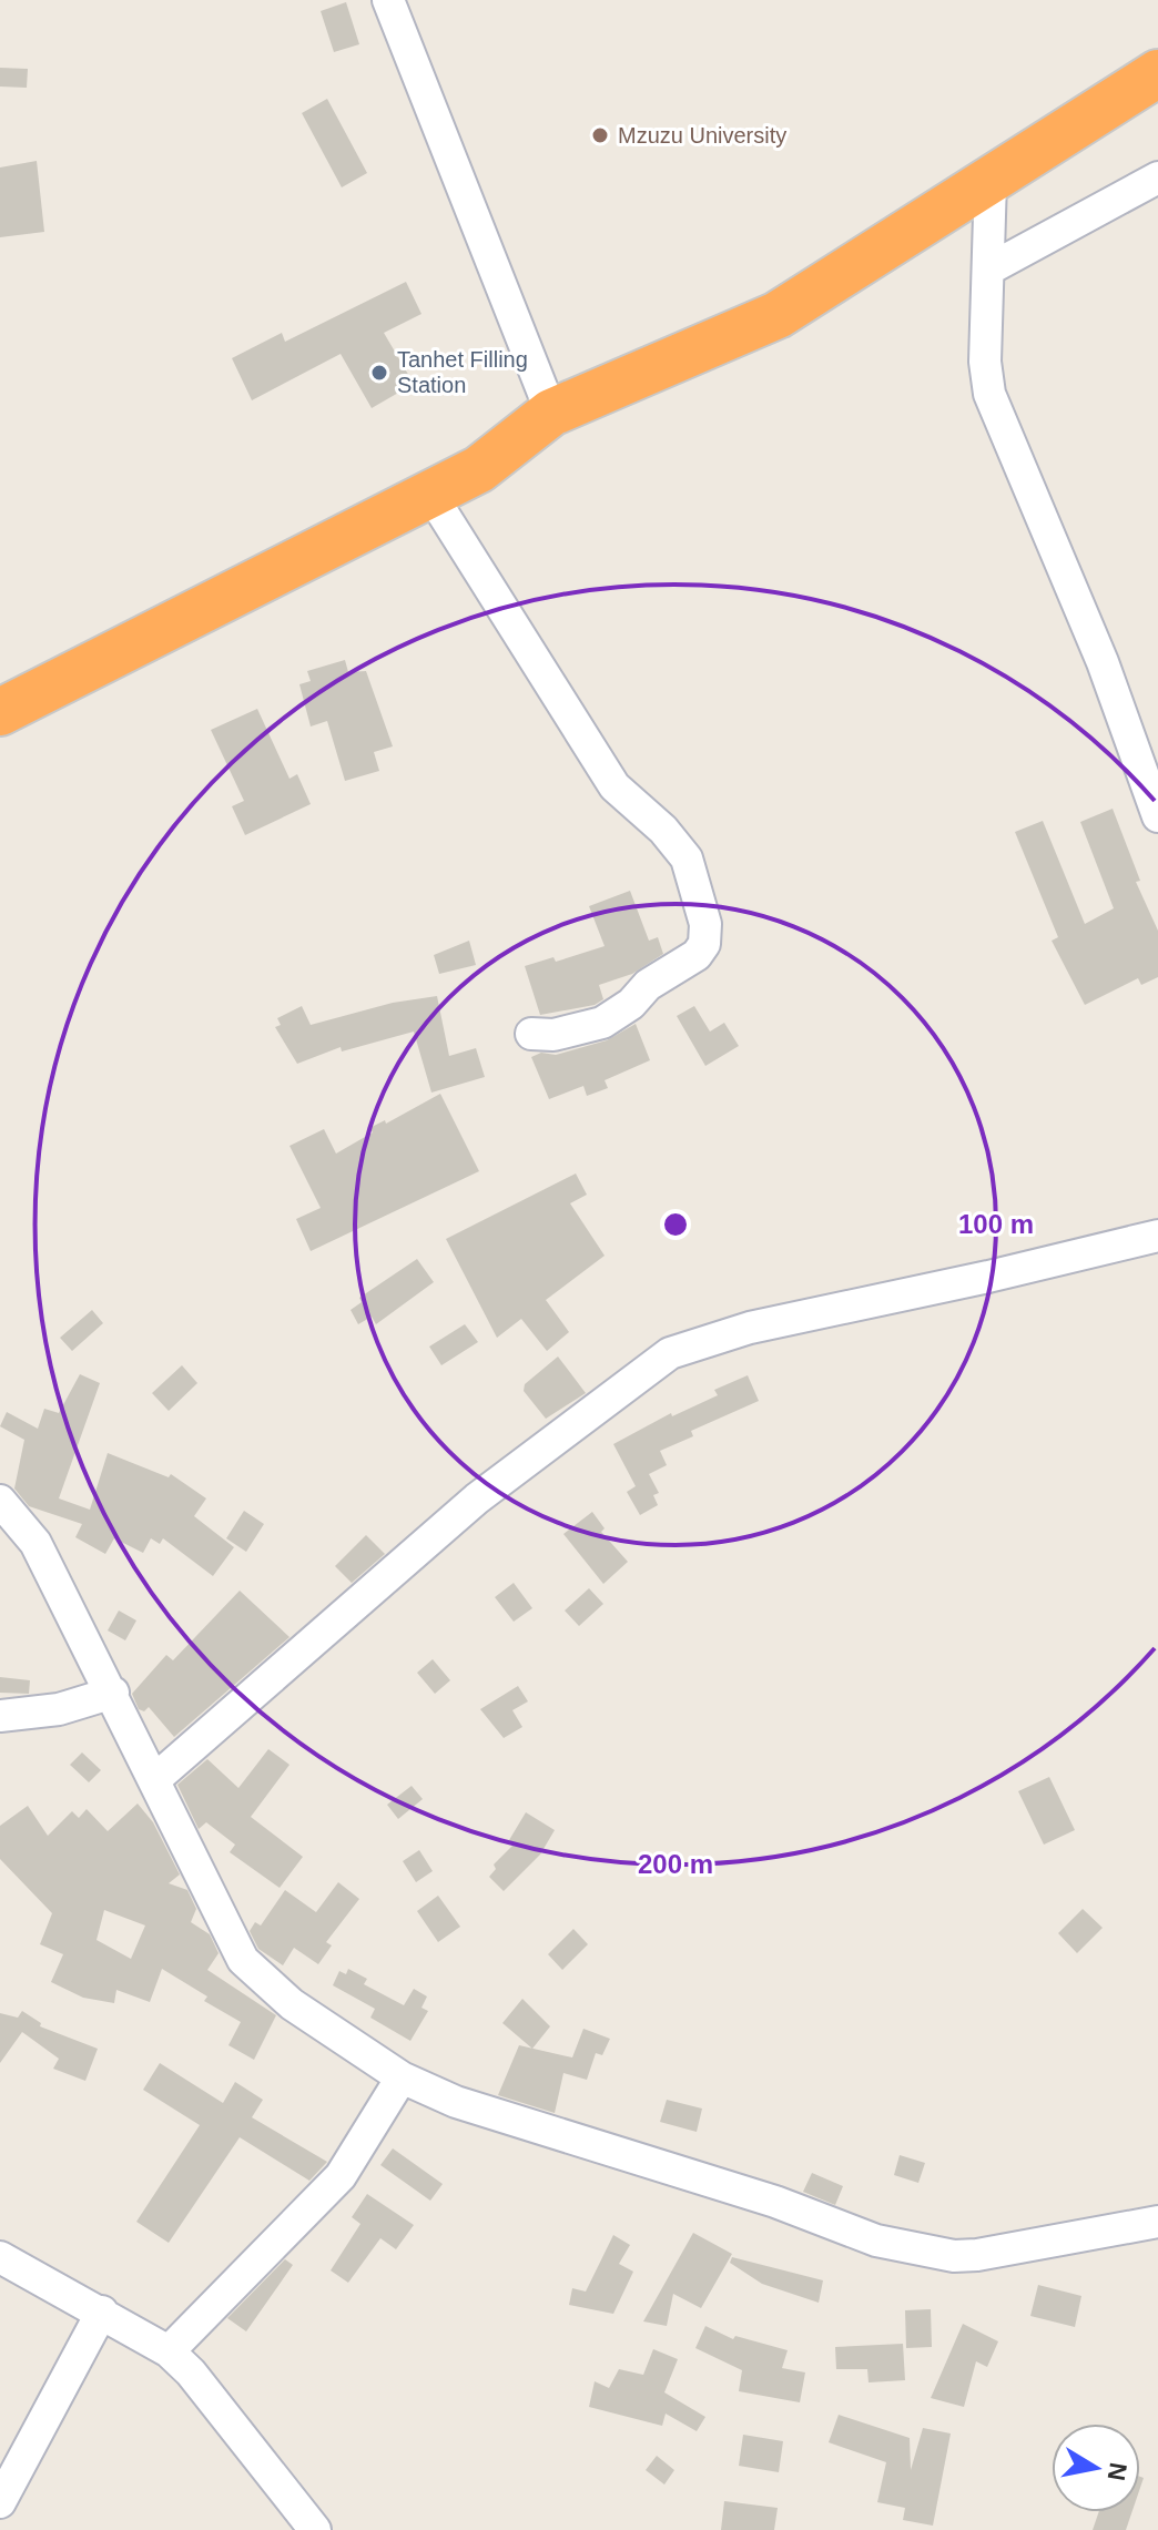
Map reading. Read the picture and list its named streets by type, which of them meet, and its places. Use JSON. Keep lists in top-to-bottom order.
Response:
{
  "places": ["Mzuzu University", "Tanhet Filling Station"],
  "north": "right",
  "rings": ["100 m", "200 m"]
}
